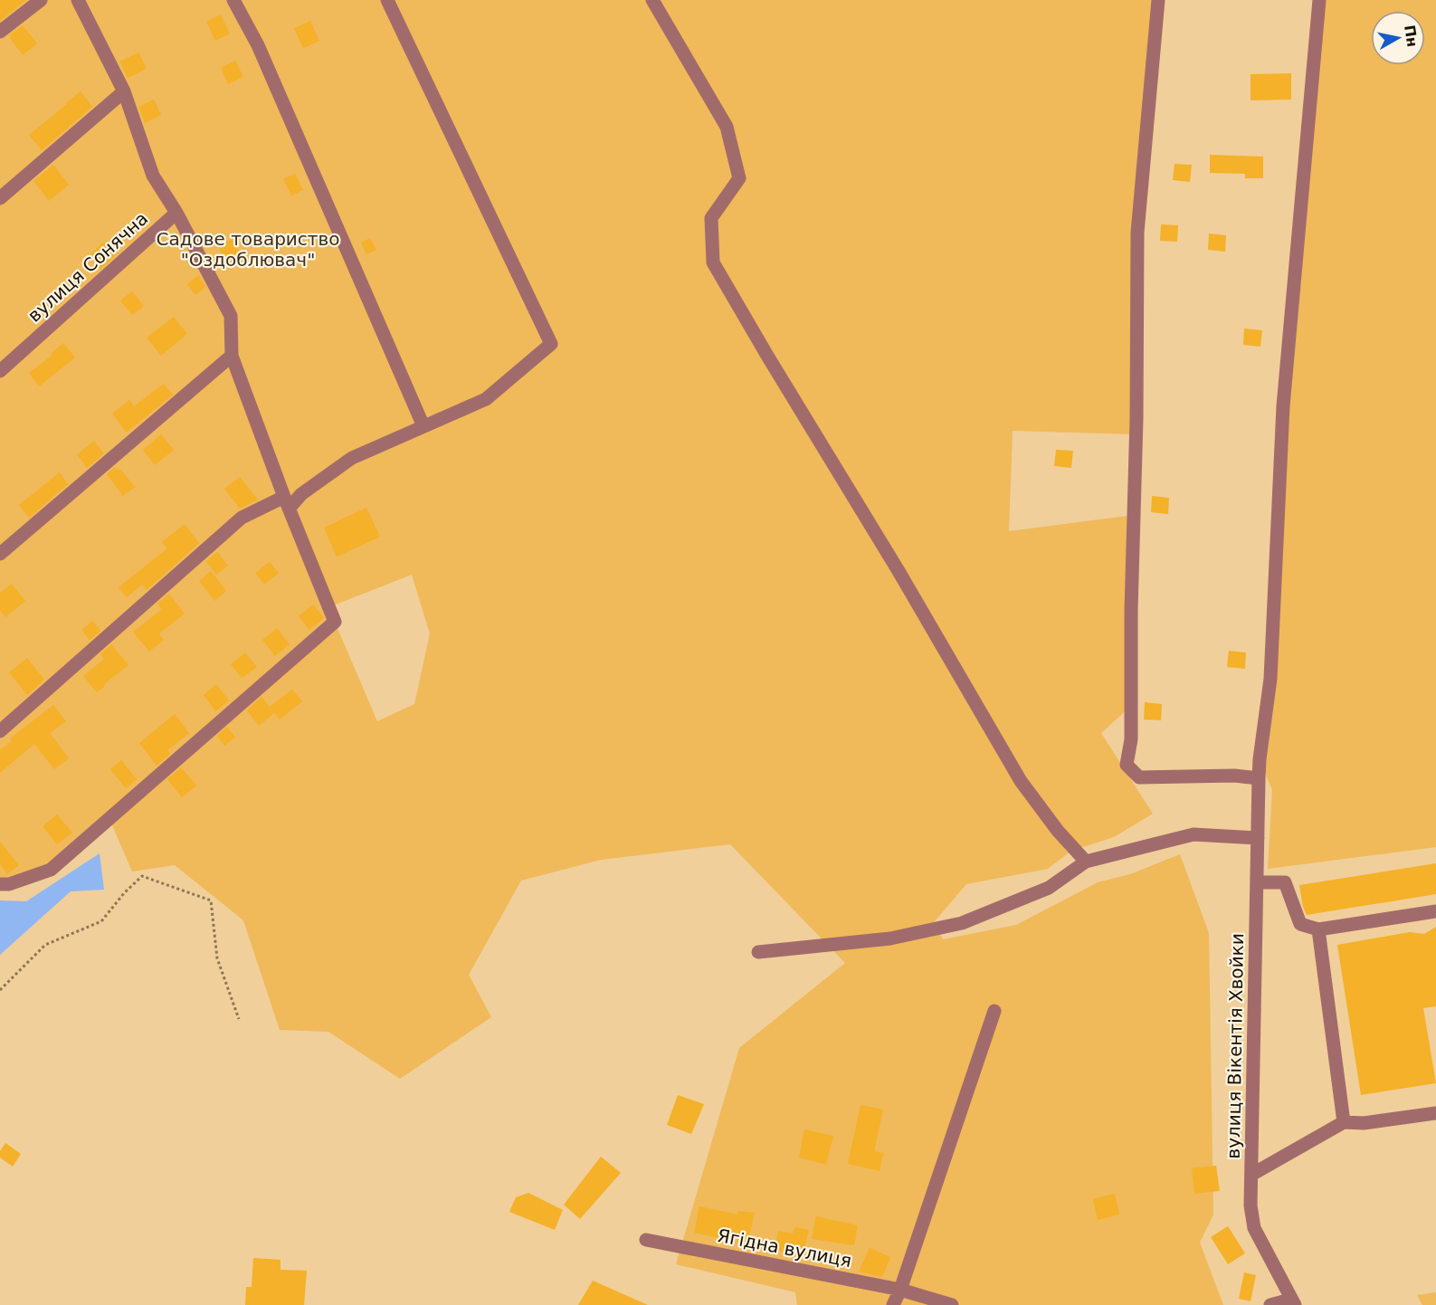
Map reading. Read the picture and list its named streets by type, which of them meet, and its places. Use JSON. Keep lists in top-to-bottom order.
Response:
{
  "streets": {
    "street": ["вулиця Сонячна", "вулиця Вікентія Хвойки", "Ягідна вулиця"]
  },
  "parks": ["Садове товариство \"Оздоблювач\""],
  "north": "right"
}
